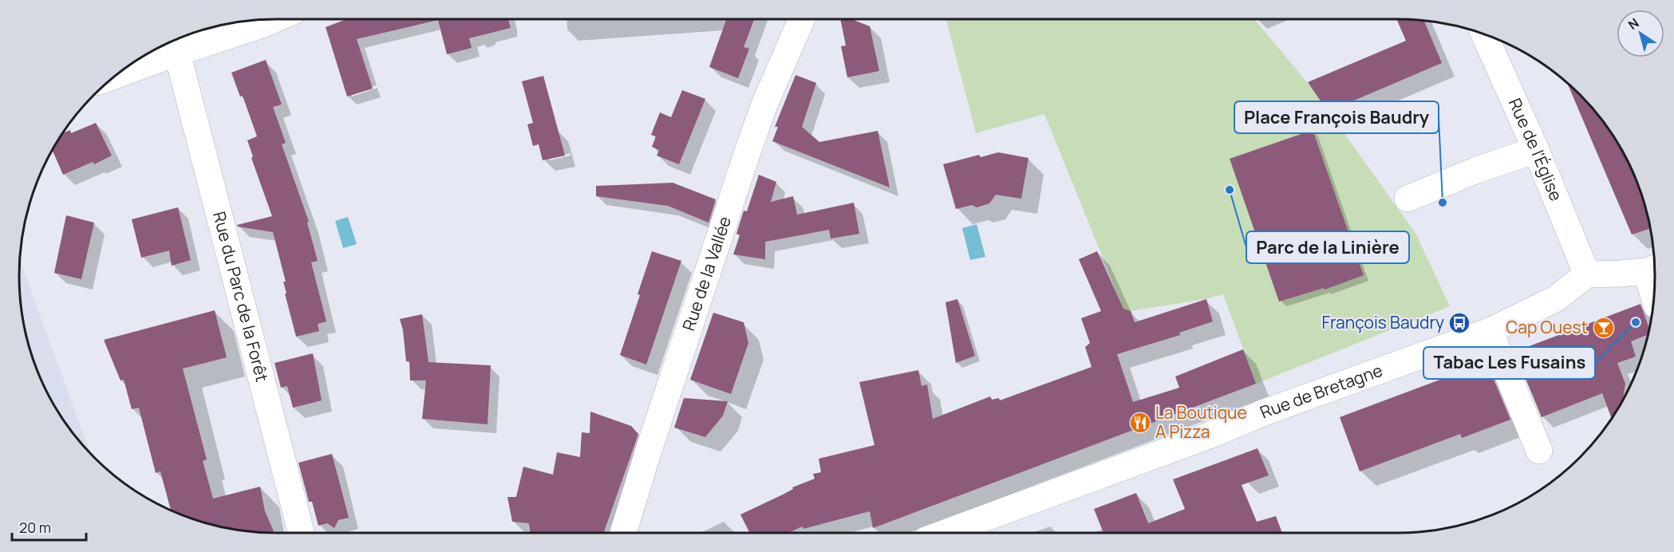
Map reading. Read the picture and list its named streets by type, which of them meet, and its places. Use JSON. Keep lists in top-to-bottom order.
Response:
{
  "streets": {
    "street": [
      "Rue de l'Église",
      "Rue de la Vallée",
      "Rue du Parc de la Forêt",
      "Rue de Bretagne"
    ]
  },
  "crossings": [
    ["Rue de l'Église", "Rue de Bretagne"]
  ],
  "places": {
    "other": ["Parc de la Linière", "Place François Baudry", "Tabac Les Fusains"],
    "bus stop": ["François Baudry"],
    "bar": ["Cap Ouest"],
    "restaurant": ["La Boutique A Pizza"]
  },
  "scale_bar": "20 m",
  "north": "top left"
}
